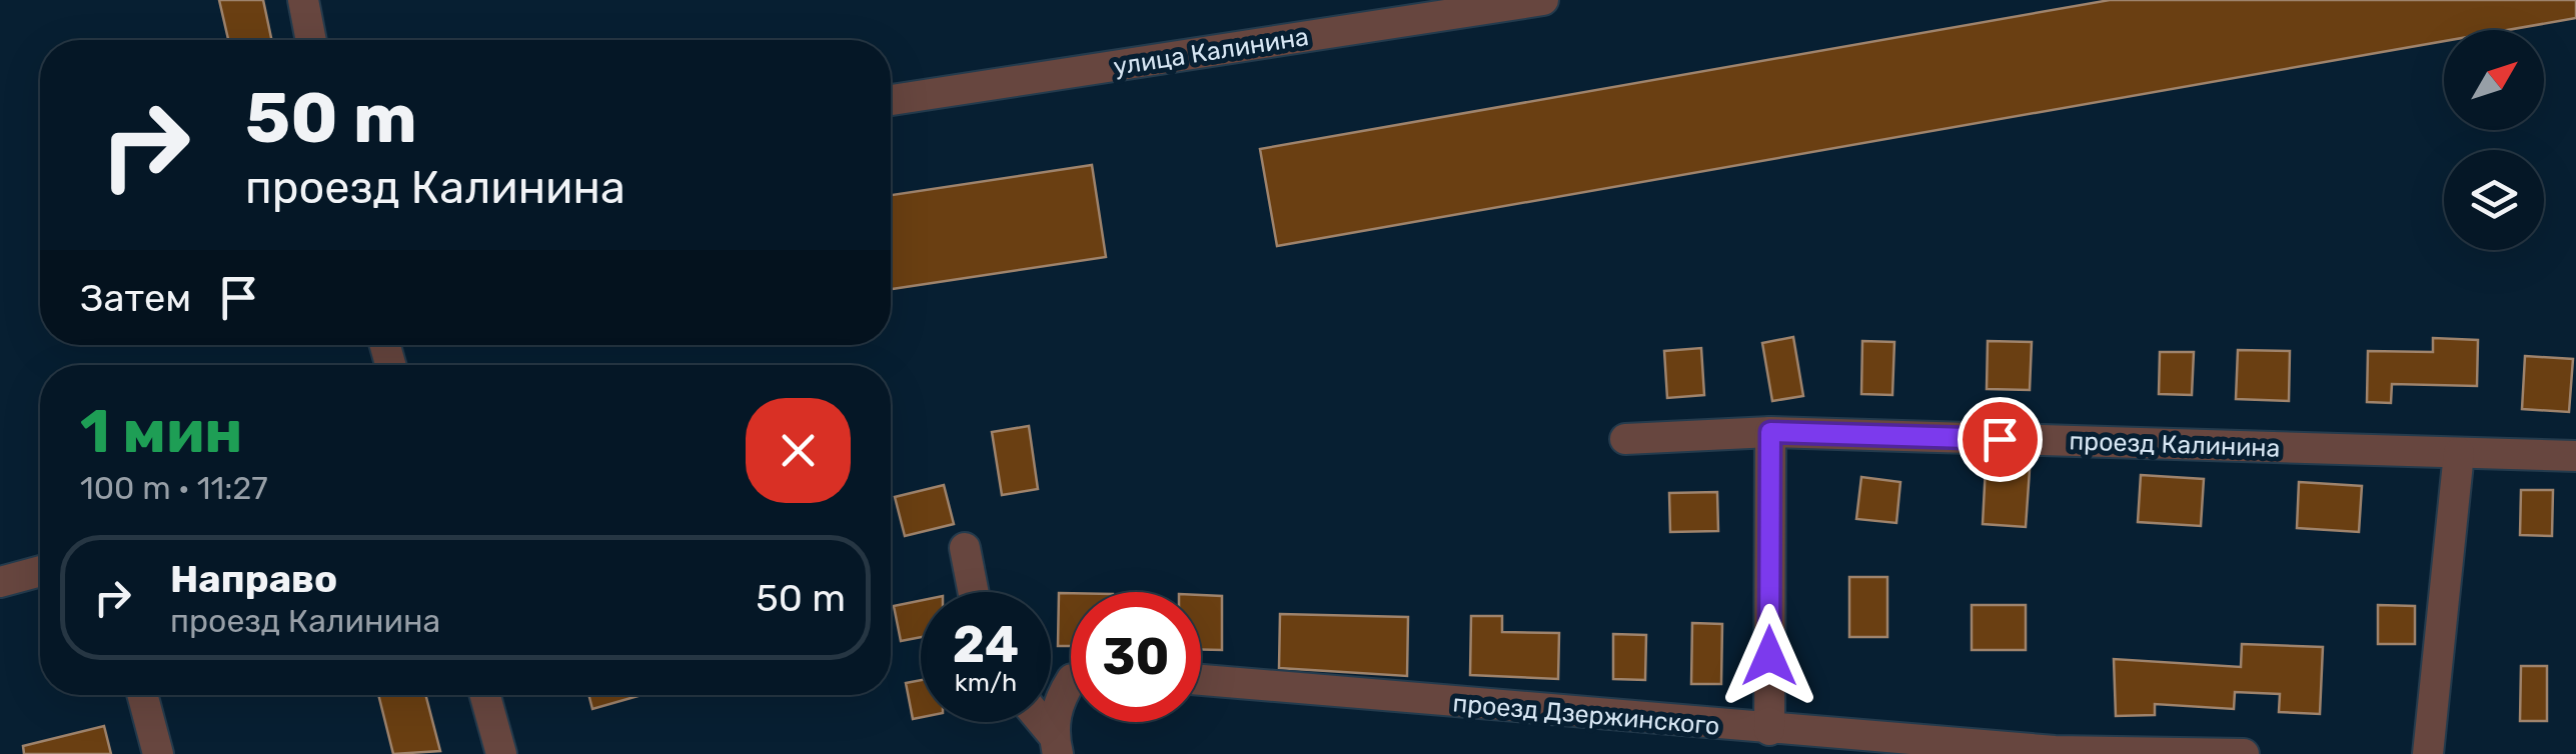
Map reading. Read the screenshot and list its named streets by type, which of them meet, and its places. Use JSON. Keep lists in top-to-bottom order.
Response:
{
  "streets": {
    "street": ["улица Калинина", "проезд Калинина", "проезд Дзержинского"]
  },
  "north": "top right",
  "page": {
    "turn": ["50 m", "проезд Калинина"],
    "then": "Затем",
    "heading": ["1 мин", "100 m · 11:27"],
    "list": [
      {
        "name": "Направо",
        "note": "проезд Калинина",
        "value": "50 m"
      }
    ],
    "speed": "24 km/h",
    "limit": "30"
  }
}
